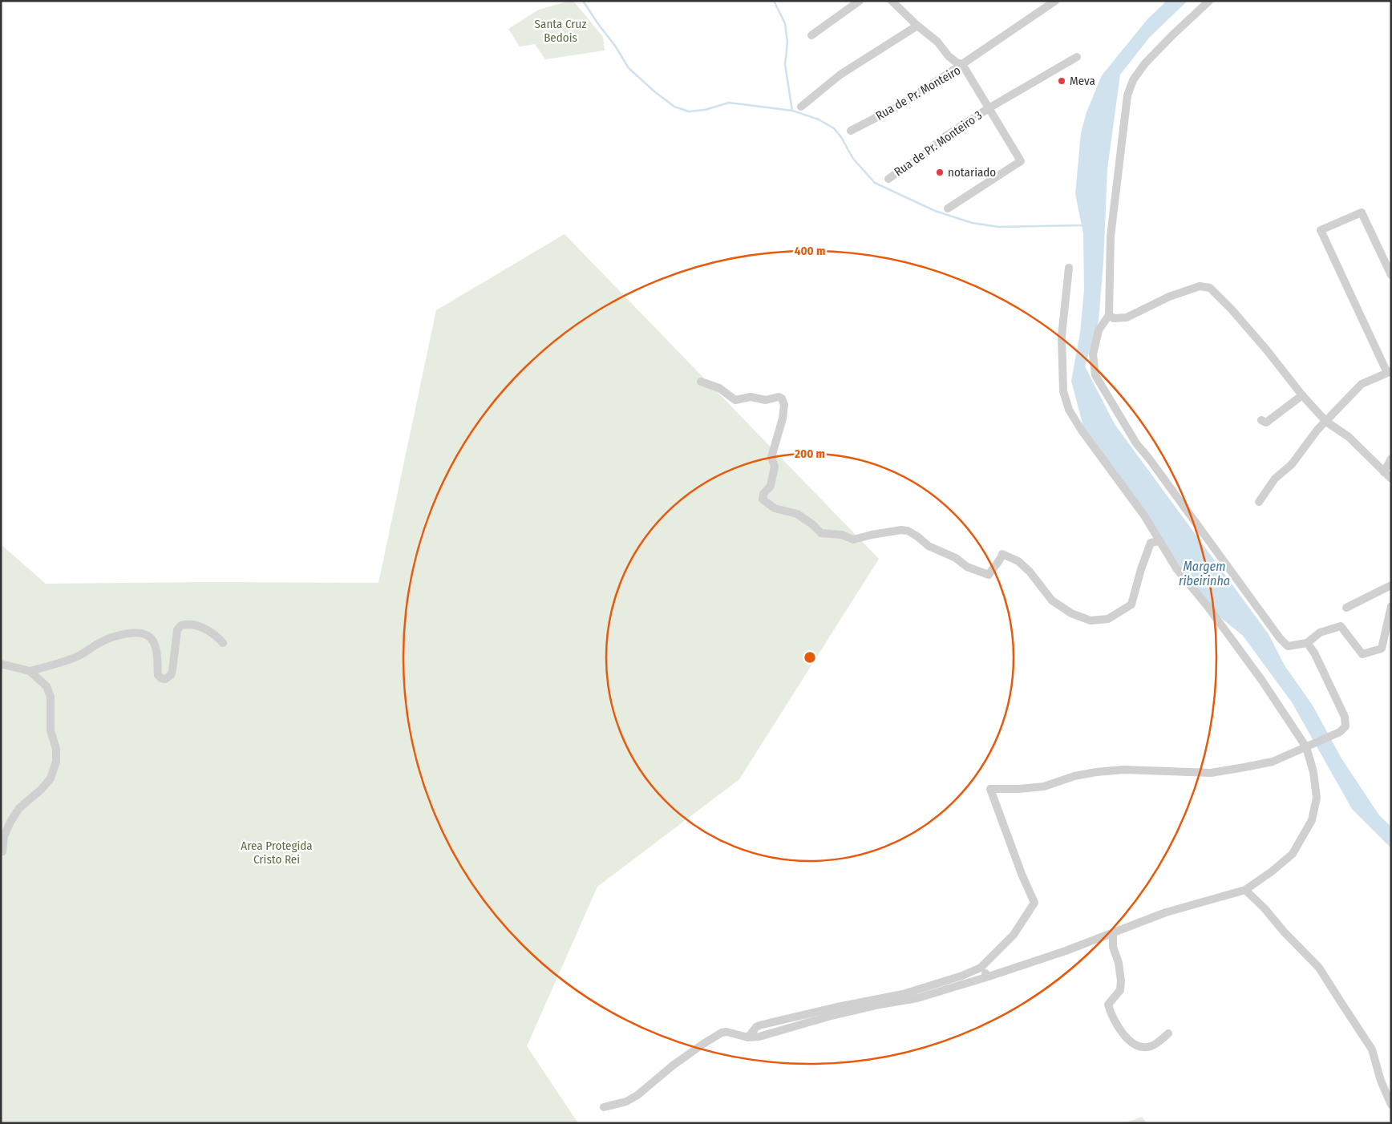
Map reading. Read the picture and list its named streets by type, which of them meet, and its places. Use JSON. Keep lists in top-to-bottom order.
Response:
{
  "streets": {
    "street": ["Rua de Pr. Monteiro", "Rua de Pr. Monteiro 3"]
  },
  "crossings": [
    ["Rua de Pr. Monteiro", "Rua de Pr. Monteiro 3"]
  ],
  "water": ["Margem ribeirinha"],
  "parks": ["Santa Cruz Bedois", "Area Protegida Cristo Rei"],
  "places": ["Meva", "notariado"],
  "rings": ["400 m", "200 m"]
}
